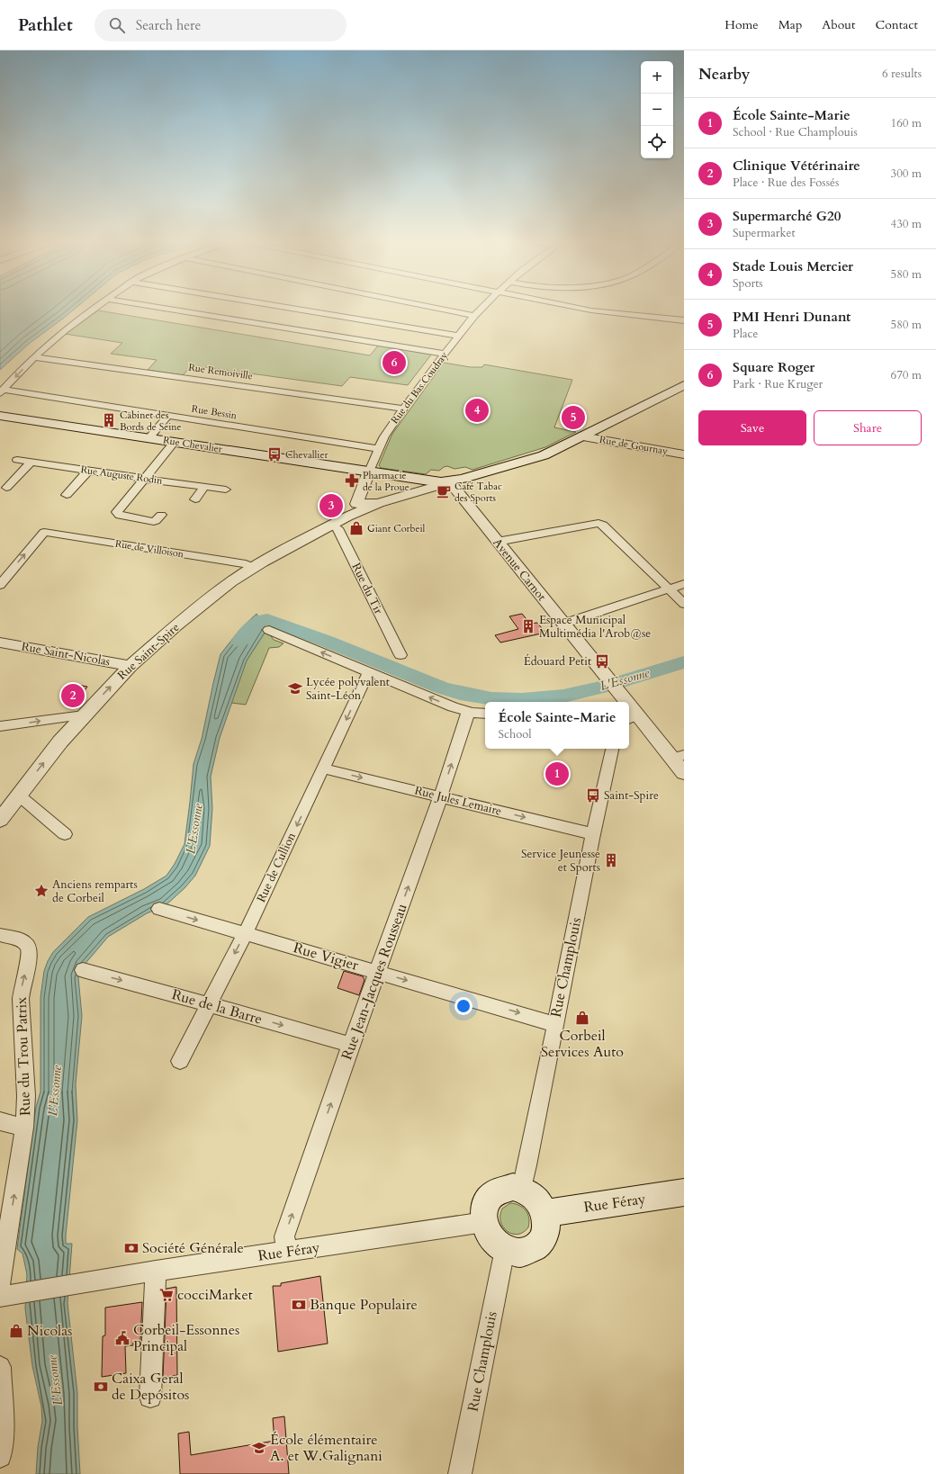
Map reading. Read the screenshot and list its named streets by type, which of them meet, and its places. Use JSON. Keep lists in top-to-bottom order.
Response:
{
  "streets": {
    "main road": ["Rue Chevalier", "Rue Féray"],
    "street": [
      "Rue Remoiville",
      "Rue du Bas Coudray",
      "Rue Bessin",
      "Rue de Gournay",
      "Rue Auguste Rodin",
      "Rue de Villoison",
      "Avenue Carnot",
      "Rue du Tir",
      "Rue Saint-Spire",
      "Rue Saint-Nicolas",
      "Rue Jules Lemaire",
      "Rue de Cullion",
      "Rue Vigier",
      "Rue Champlouis",
      "Rue Jean-Jacques Rousseau",
      "Rue de la Barre",
      "Rue du Trou Patrix"
    ]
  },
  "crossings": [
    ["Rue Remoiville", "Rue du Bas Coudray"],
    ["Rue du Bas Coudray", "Rue Bessin"],
    ["Rue du Bas Coudray", "Rue Chevalier"],
    ["Rue du Bas Coudray", "Rue Saint-Spire"],
    ["Rue Chevalier", "Rue de Gournay"],
    ["Rue Chevalier", "Avenue Carnot"],
    ["Rue Chevalier", "Rue Saint-Spire"],
    ["Rue de Villoison", "Rue Saint-Spire"],
    ["Rue du Tir", "Rue Saint-Spire"],
    ["Rue Saint-Spire", "Rue Saint-Nicolas"],
    ["Rue Jules Lemaire", "Rue de Cullion"],
    ["Rue Jules Lemaire", "Rue Champlouis"],
    ["Rue Jules Lemaire", "Rue Jean-Jacques Rousseau"],
    ["Rue de Cullion", "Rue Vigier"],
    ["Rue de Cullion", "Rue de la Barre"],
    ["Rue Vigier", "Rue Champlouis"],
    ["Rue Vigier", "Rue Jean-Jacques Rousseau"],
    ["Rue Champlouis", "Rue Féray"],
    ["Rue Jean-Jacques Rousseau", "Rue de la Barre"],
    ["Rue Jean-Jacques Rousseau", "Rue Féray"]
  ],
  "one_way": [
    "Rue de Villoison",
    "Rue de Cullion",
    "Rue Vigier",
    "Rue Jean-Jacques Rousseau",
    "Rue de la Barre",
    "Rue du Trou Patrix"
  ],
  "water": ["L'Essonne"],
  "places": {
    "building": ["Cabinet des Bords de Seine", "Espace Municipal Multimédia l'Arob@se", "Service Jeunesse et Sports"],
    "bus stop": ["Chevallier", "Édouard Petit", "Saint-Spire"],
    "pharmacy": ["Pharmacie de la Proue"],
    "cafe": ["Café Tabac des Sports"],
    "shop": ["Giant Corbeil", "Corbeil Services Auto", "Nicolas"],
    "school or university": ["Lycée polyvalent Saint-Léon", "École élémentaire A. et W.Galignani"],
    "place": ["Anciens remparts de Corbeil"],
    "bank": ["Société Générale", "Banque Populaire", "Caixa Geral de Depósitos"],
    "supermarket": ["cocciMarket"],
    "public building": ["Corbeil-Essonnes Principal"]
  },
  "page": {
    "header": "Pathlet",
    "search": "Search here",
    "nav": [
      "Home",
      "Map",
      "About",
      "Contact"
    ],
    "heading": ["Nearby", "6 results"],
    "map_buttons": ["+", "−"],
    "list": [
      {
        "mark": "1",
        "name": "École Sainte-Marie",
        "note": "School · Rue Champlouis",
        "value": "160 m"
      },
      {
        "mark": "2",
        "name": "Clinique Vétérinaire",
        "note": "Place · Rue des Fossés",
        "value": "300 m"
      },
      {
        "mark": "3",
        "name": "Supermarché G20",
        "note": "Supermarket",
        "value": "430 m"
      },
      {
        "mark": "4",
        "name": "Stade Louis Mercier",
        "note": "Sports",
        "value": "580 m"
      },
      {
        "mark": "5",
        "name": "PMI Henri Dunant",
        "note": "Place",
        "value": "580 m"
      },
      {
        "mark": "6",
        "name": "Square Roger",
        "note": "Park · Rue Kruger",
        "value": "670 m"
      }
    ],
    "pins": [
      "6",
      "4",
      "5",
      "3",
      "2",
      "1"
    ],
    "buttons": ["Save", "Share"],
    "popup": ["École Sainte-Marie", "School"]
  }
}
